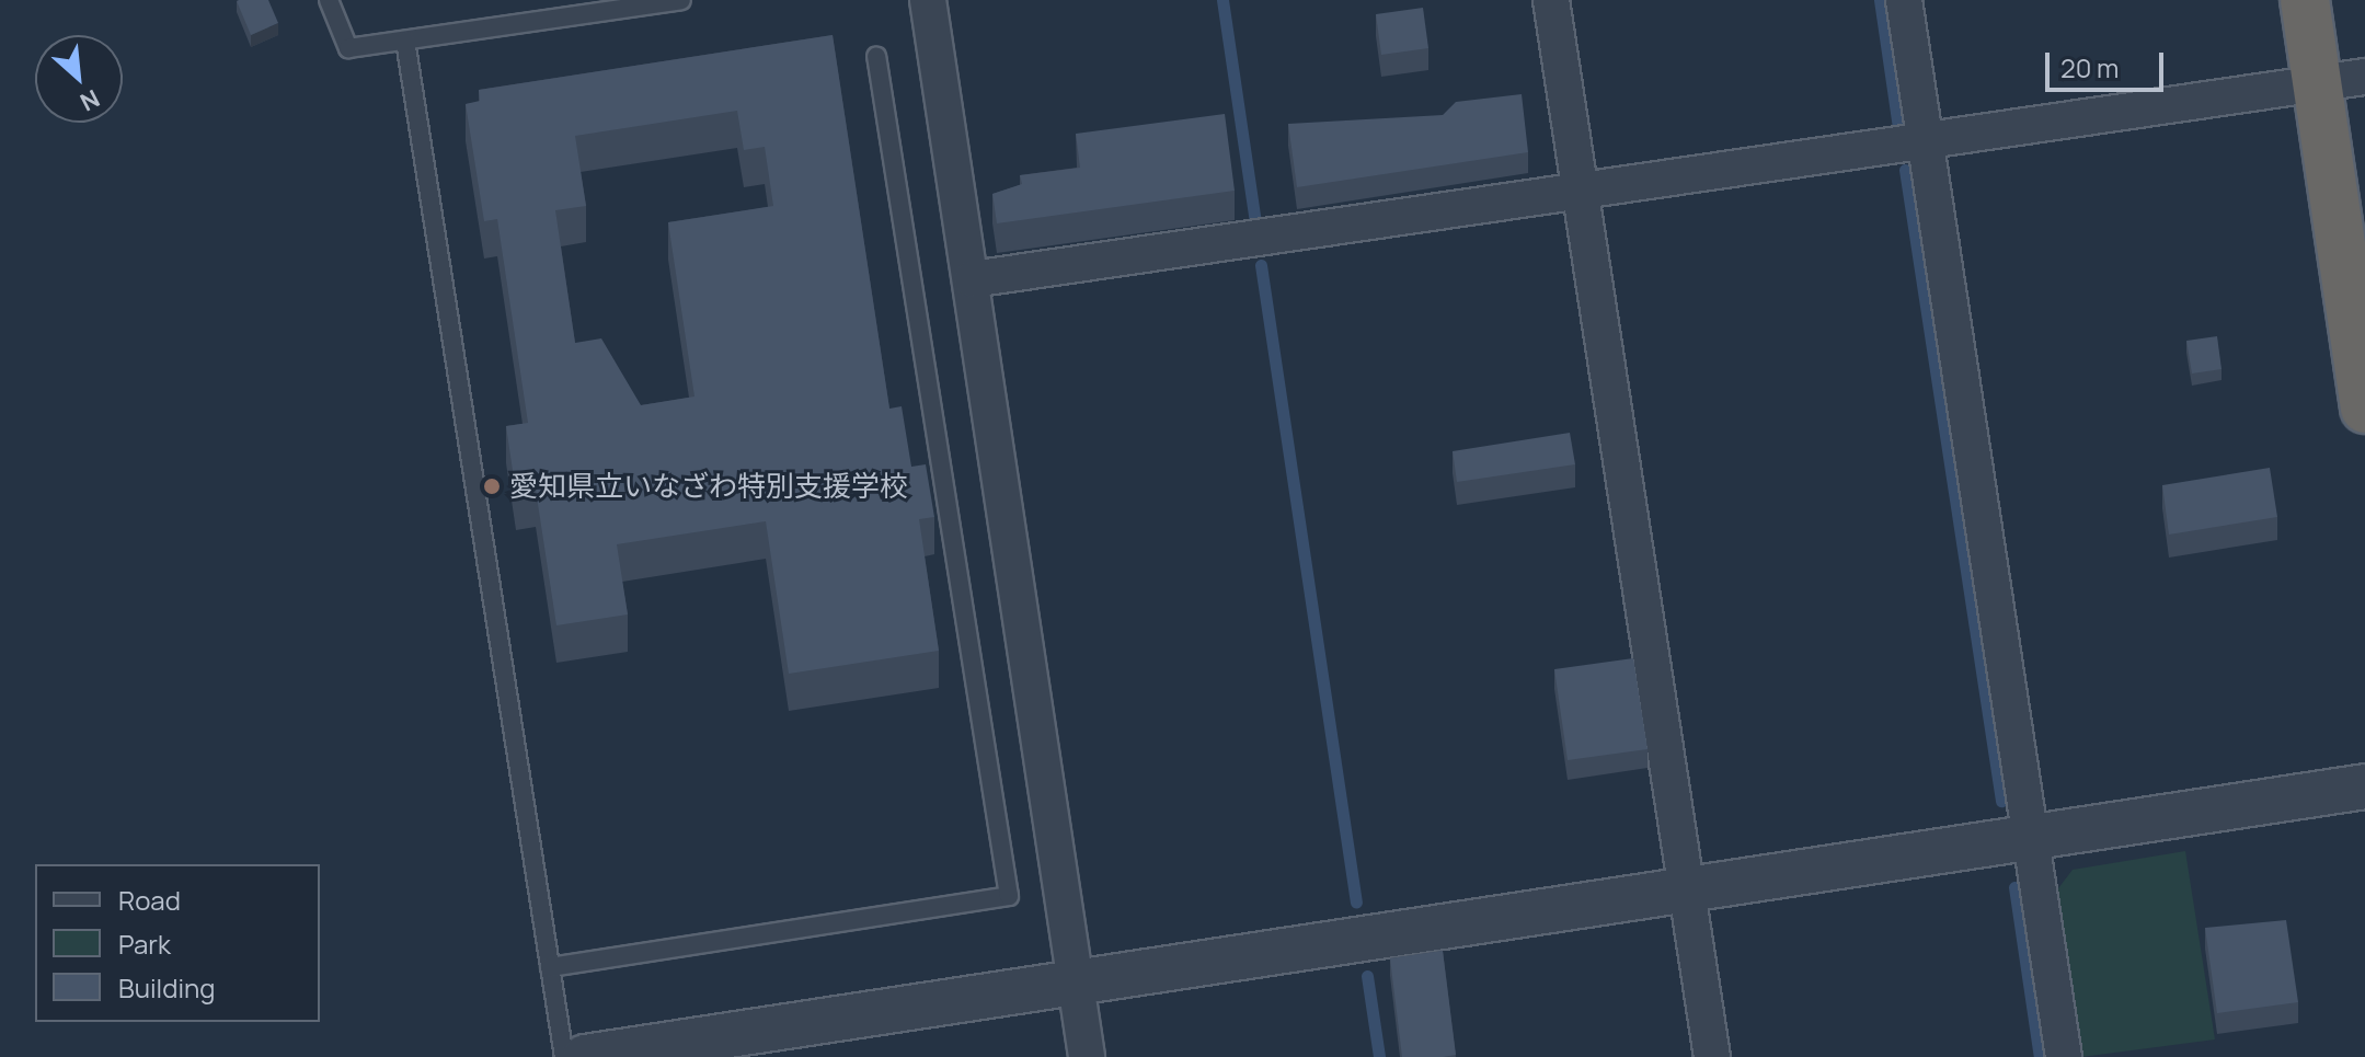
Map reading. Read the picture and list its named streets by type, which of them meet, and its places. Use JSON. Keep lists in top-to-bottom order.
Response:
{
  "places": ["愛知県立いなざわ特別支援学校"],
  "legend": ["Road", "Park", "Building"],
  "scale_bar": "20 m",
  "north": "bottom right"
}
